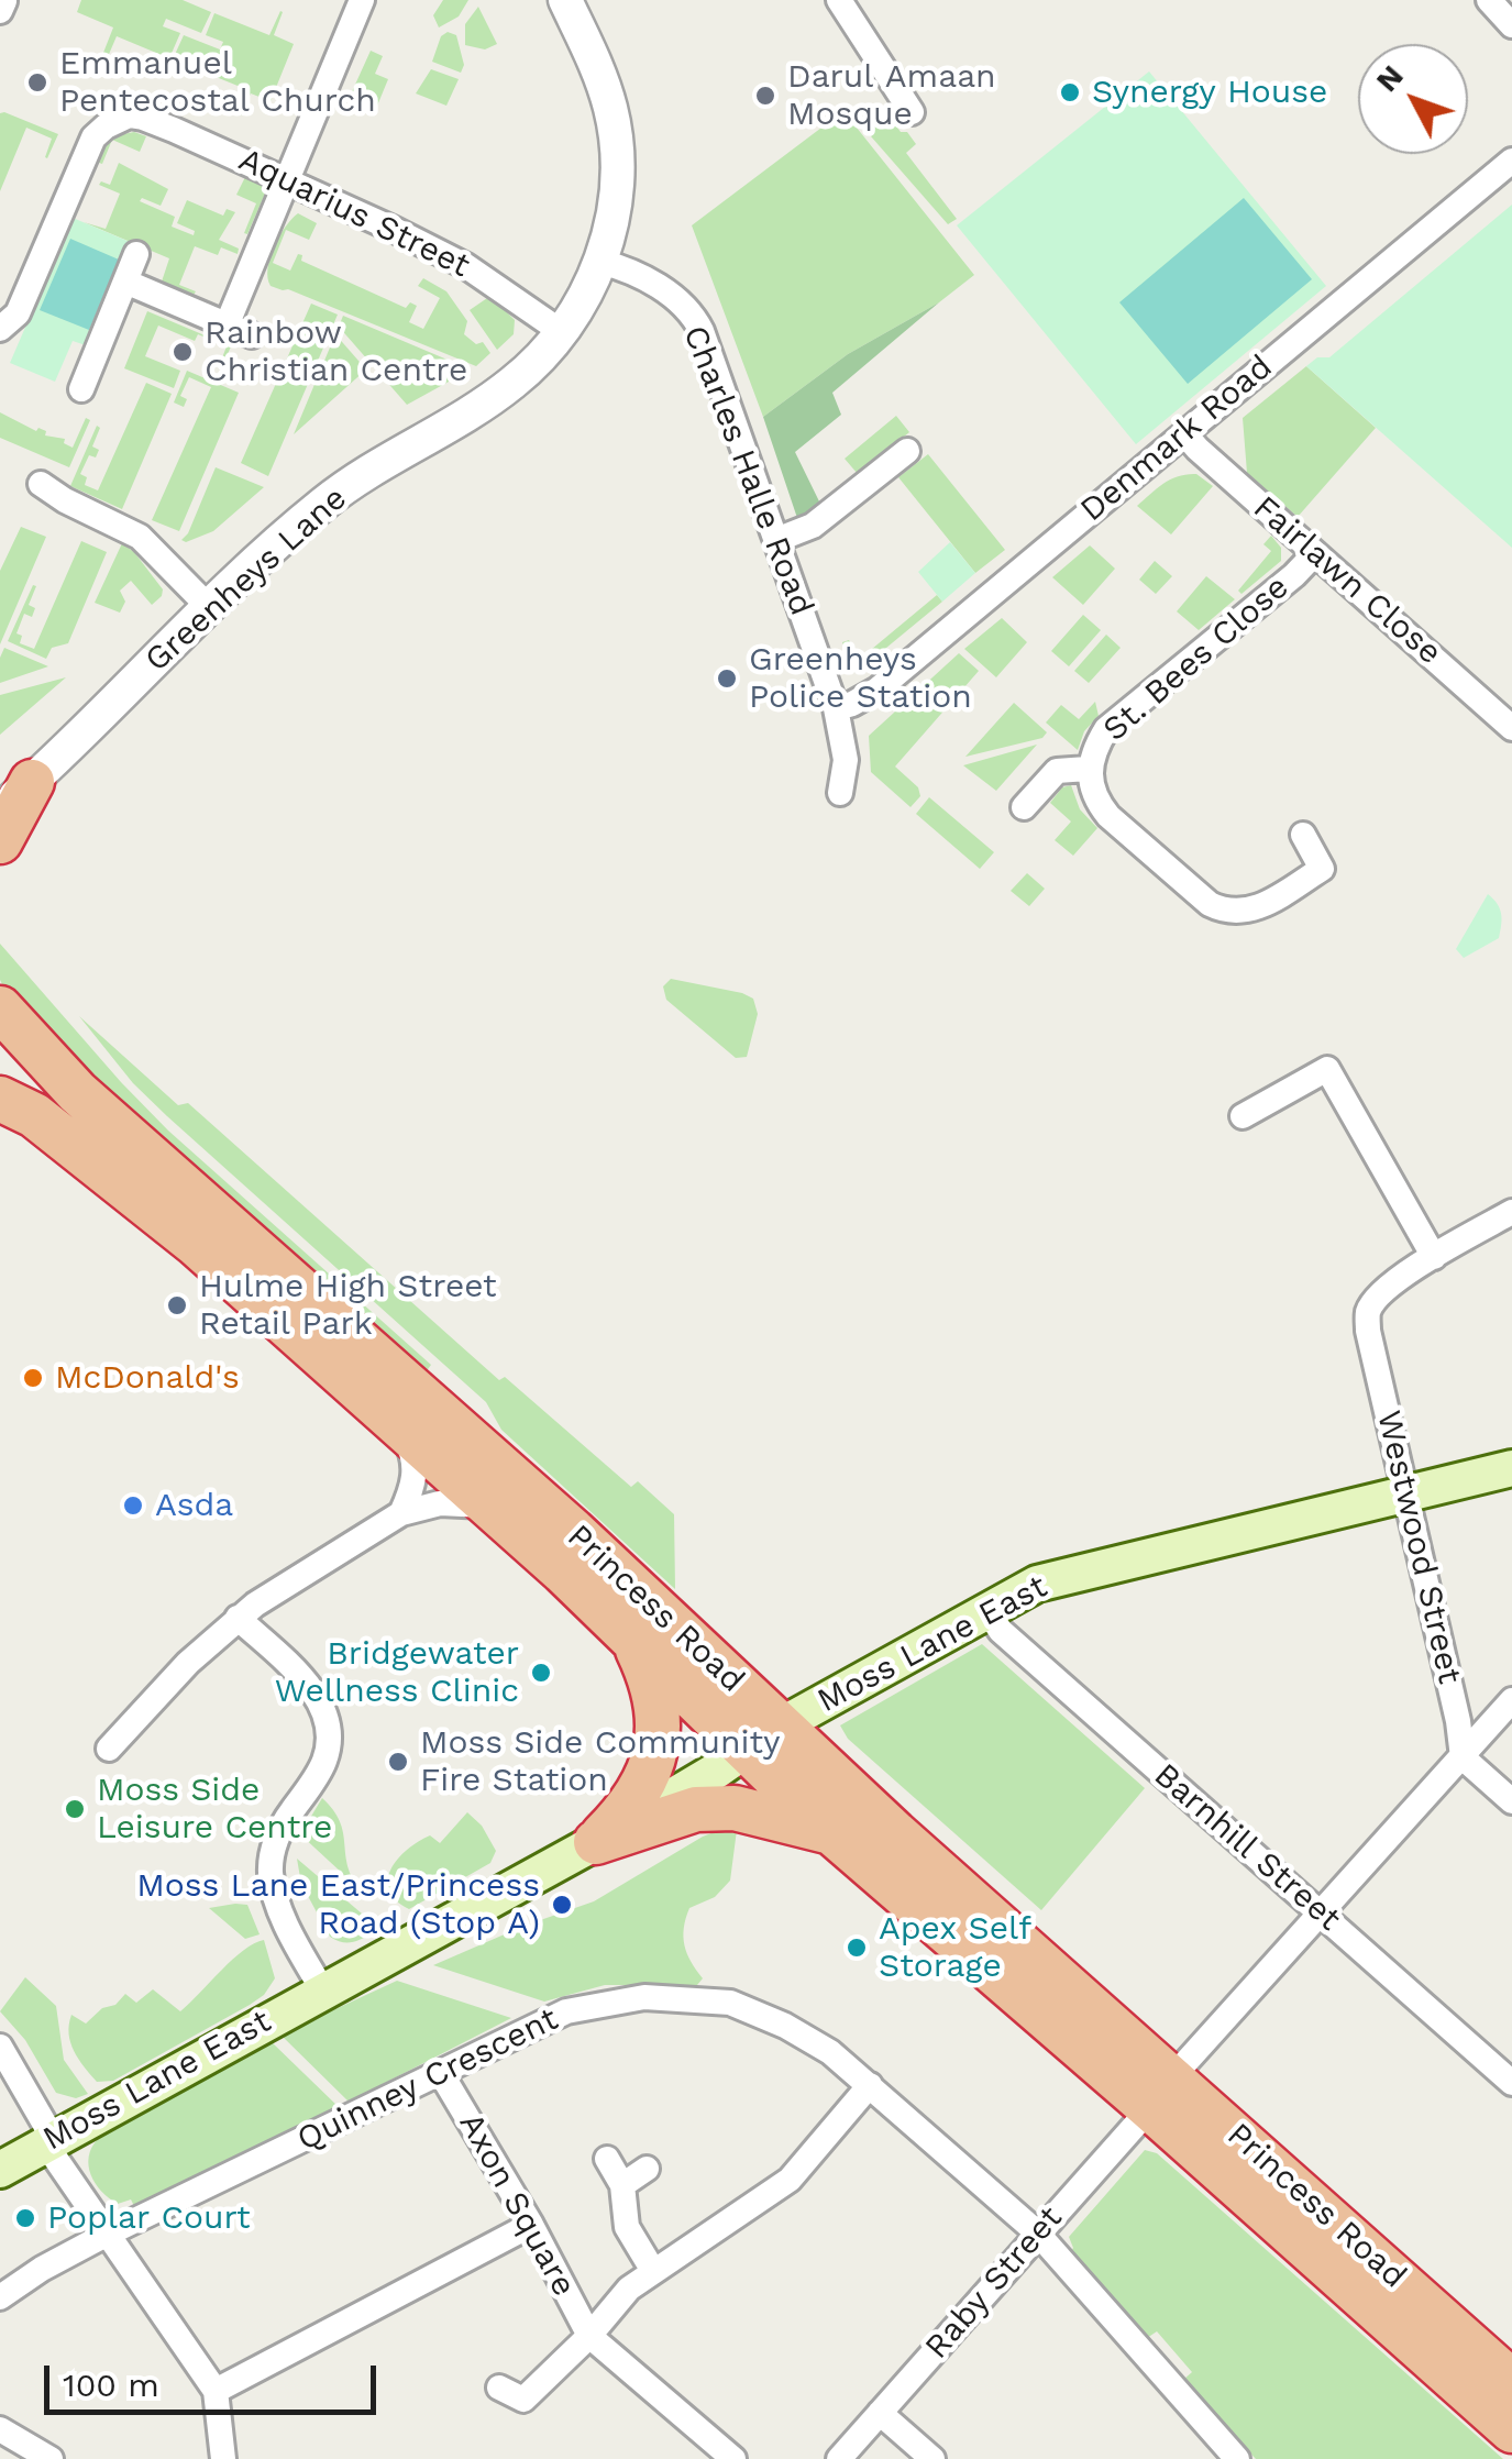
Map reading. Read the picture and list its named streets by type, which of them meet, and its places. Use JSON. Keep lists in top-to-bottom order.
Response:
{
  "streets": {
    "highway": ["Princess Road"],
    "main road": ["Moss Lane East"],
    "street": [
      "Aquarius Street",
      "Denmark Road",
      "Charles Halle Road",
      "Greenheys Lane",
      "Fairlawn Close",
      "St. Bees Close",
      "Westwood Street",
      "Barnhill Street",
      "Quinney Crescent",
      "Axon Square",
      "Raby Street"
    ]
  },
  "crossings": [
    ["Aquarius Street", "Greenheys Lane"],
    ["Denmark Road", "Charles Halle Road"],
    ["Denmark Road", "Fairlawn Close"],
    ["Charles Halle Road", "Greenheys Lane"],
    ["Fairlawn Close", "St. Bees Close"],
    ["Westwood Street", "Moss Lane East"],
    ["Westwood Street", "Raby Street"],
    ["Princess Road", "Moss Lane East"],
    ["Princess Road", "Raby Street"],
    ["Moss Lane East", "Barnhill Street"],
    ["Barnhill Street", "Raby Street"],
    ["Quinney Crescent", "Axon Square"],
    ["Quinney Crescent", "Raby Street"]
  ],
  "places": [
    "Emmanuel Pentecostal Church",
    "Synergy House",
    "Darul Amaan Mosque",
    "Rainbow Christian Centre",
    "Greenheys Police Station",
    "Hulme High Street Retail Park",
    "McDonald's",
    "Asda",
    "Bridgewater Wellness Clinic",
    "Moss Side Community Fire Station",
    "Moss Side Leisure Centre",
    "Moss Lane East/Princess Road (Stop A)",
    "Apex Self Storage",
    "Poplar Court"
  ],
  "scale_bar": "100 m",
  "north": "top left"
}
